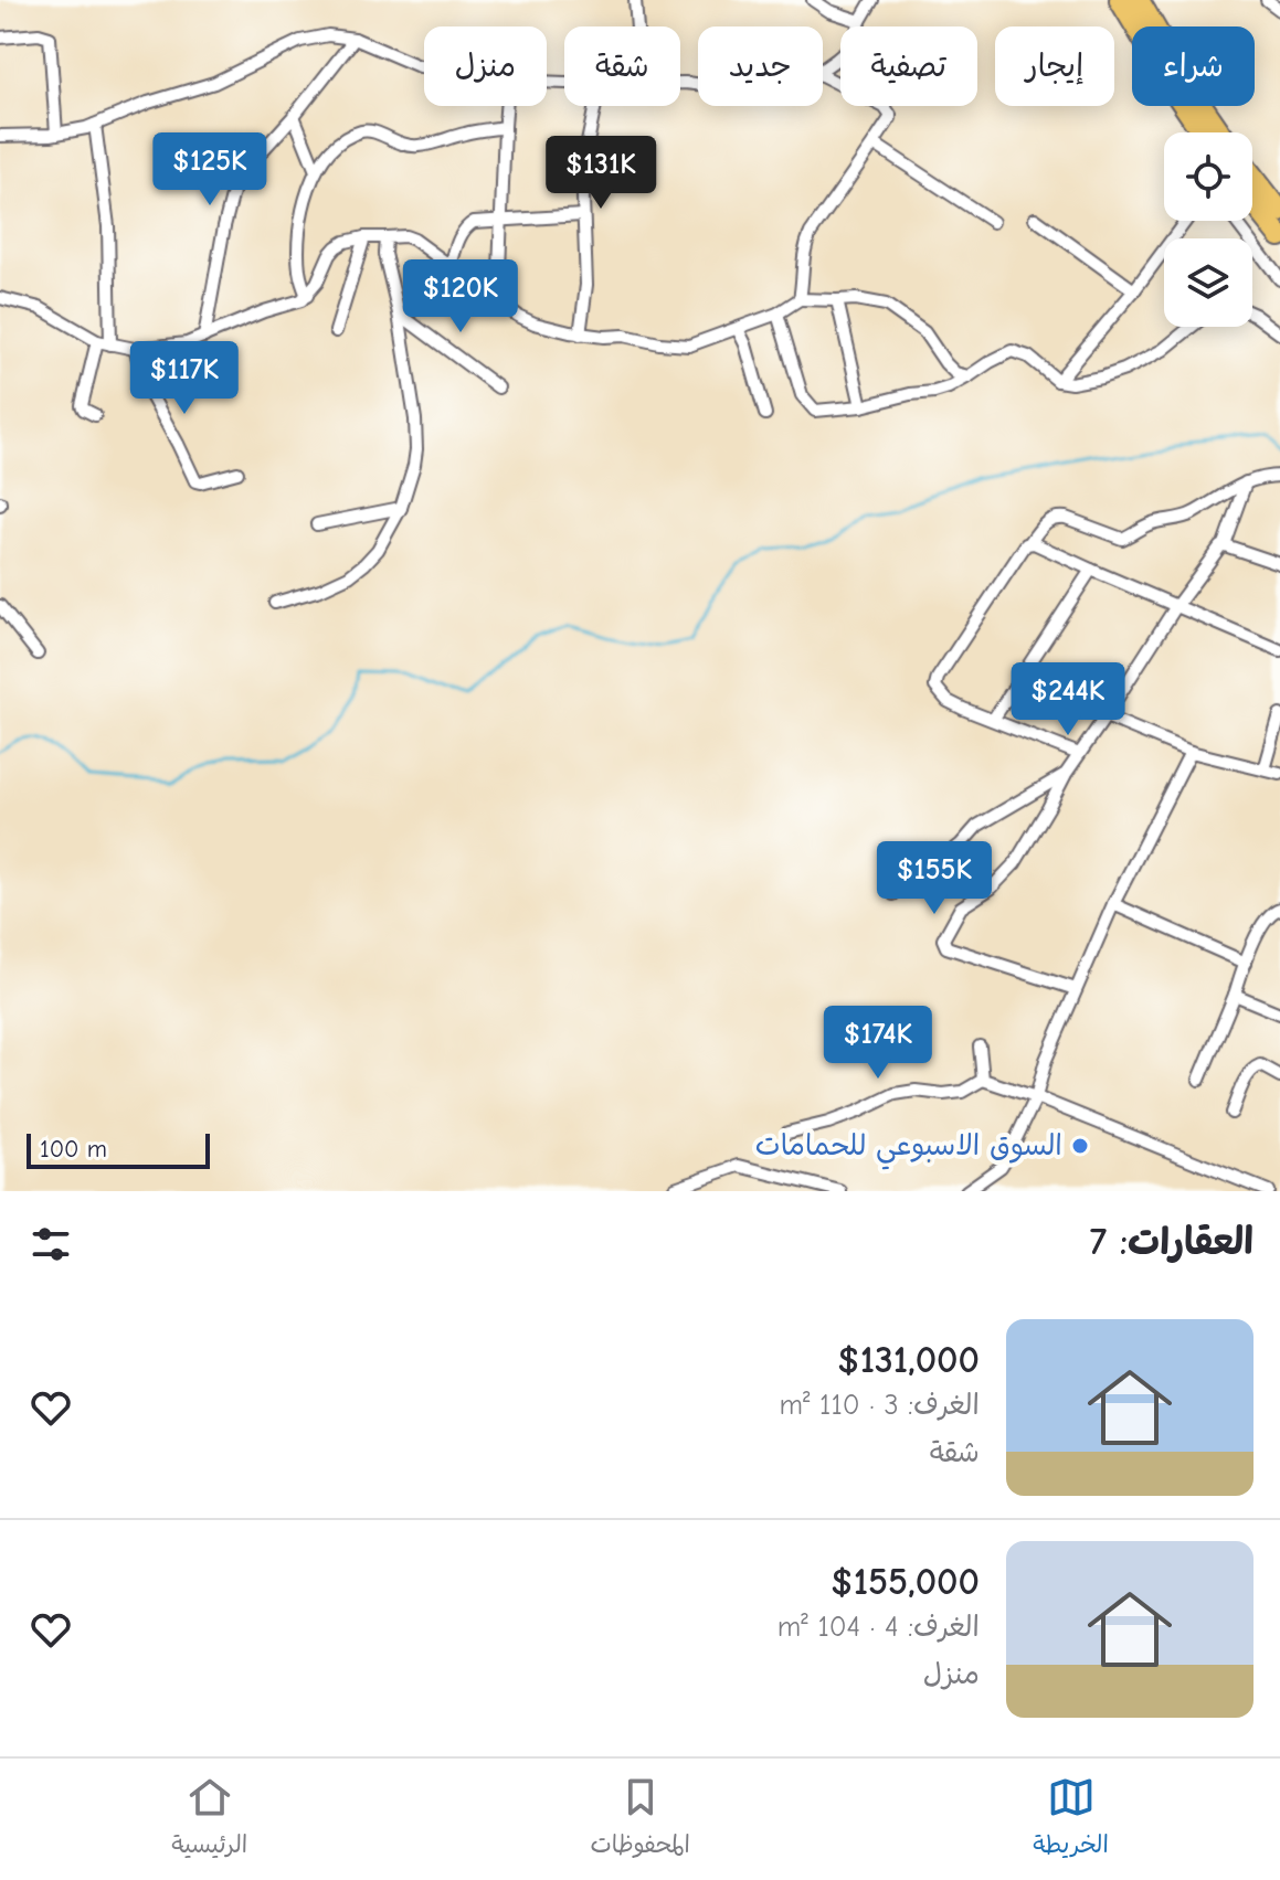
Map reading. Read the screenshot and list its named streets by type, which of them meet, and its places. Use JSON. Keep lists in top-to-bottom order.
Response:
{
  "places": ["السوق الاسبوعي للحمامات"],
  "scale_bar": "100 m",
  "page": {
    "chip": [
      "شراء",
      "إيجار",
      "تصفية",
      "جديد",
      "شقة",
      "منزل"
    ],
    "price": [
      "$125K",
      "$131K",
      "$120K",
      "$117K",
      "$244K",
      "$155K",
      "$174K"
    ],
    "scale": "100 m",
    "heading": "العقارات: 7",
    "list": [
      {
        "name": "$131,000",
        "note": "الغرف: 3 · 110 m² · شقة"
      },
      {
        "name": "$155,000",
        "note": "الغرف: 4 · 104 m² · منزل"
      }
    ],
    "tabs": ["الخريطة", "المحفوظات", "الرئيسية"]
  }
}
